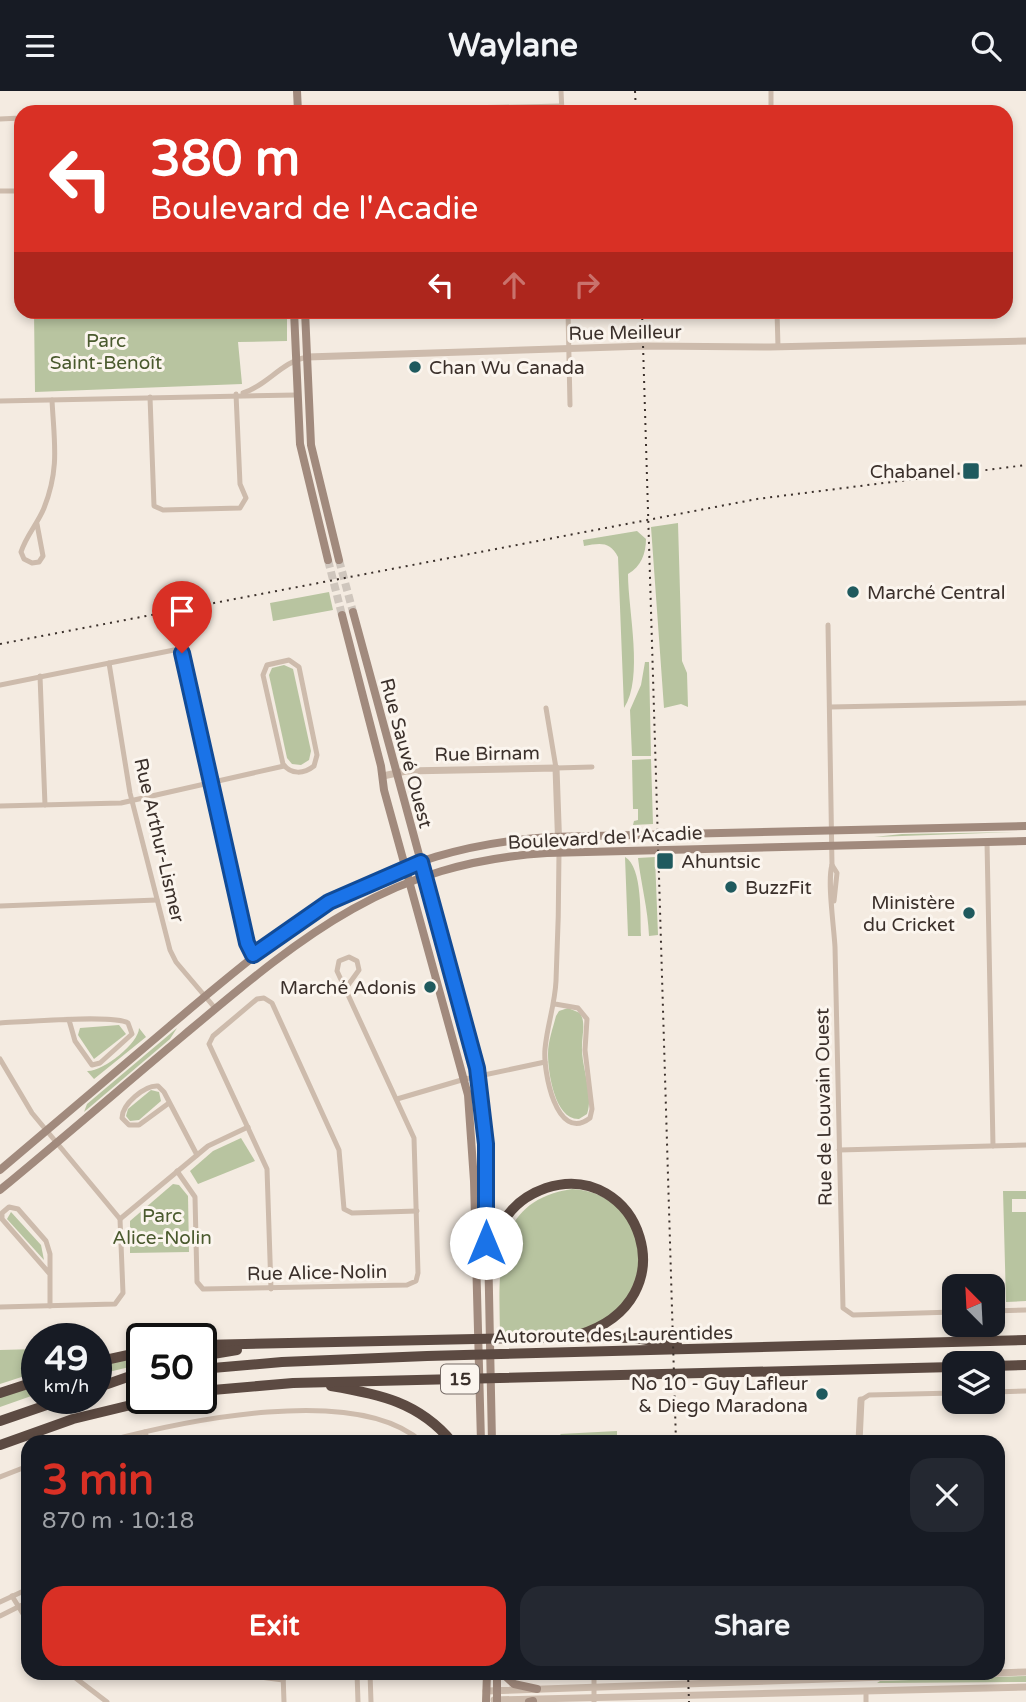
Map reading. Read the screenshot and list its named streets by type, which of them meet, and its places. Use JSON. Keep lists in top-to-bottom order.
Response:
{
  "streets": {
    "highway": ["Autoroute des Laurentides", "15"],
    "main road": ["Rue Sauvé Ouest", "Boulevard de l'Acadie"],
    "street": [
      "Rue Meilleur",
      "Rue Birnam",
      "Rue Arthur-Lismer",
      "Rue de Louvain Ouest",
      "Rue Alice-Nolin"
    ]
  },
  "crossings": [
    ["Rue Sauvé Ouest", "Rue Birnam"],
    ["Rue Sauvé Ouest", "Boulevard de l'Acadie"],
    ["Boulevard de l'Acadie", "Rue Arthur-Lismer"],
    ["Boulevard de l'Acadie", "Rue de Louvain Ouest"]
  ],
  "parks": ["Parc Saint-Benoît", "Parc Alice-Nolin"],
  "places": {
    "other": [
      "Chan Wu Canada",
      "Marché Central",
      "BuzzFit",
      "Ministère du Cricket",
      "Marché Adonis",
      "No 10 - Guy Lafleur & Diego Maradona"
    ],
    "transit": ["Chabanel", "Ahuntsic"]
  },
  "north": "top left",
  "page": {
    "header": "Waylane",
    "turn": ["380 m", "Boulevard de l'Acadie"],
    "speed": "49 km/h",
    "limit": "50",
    "heading": ["3 min", "870 m · 10:18"],
    "buttons": ["Exit", "Share"]
  }
}
